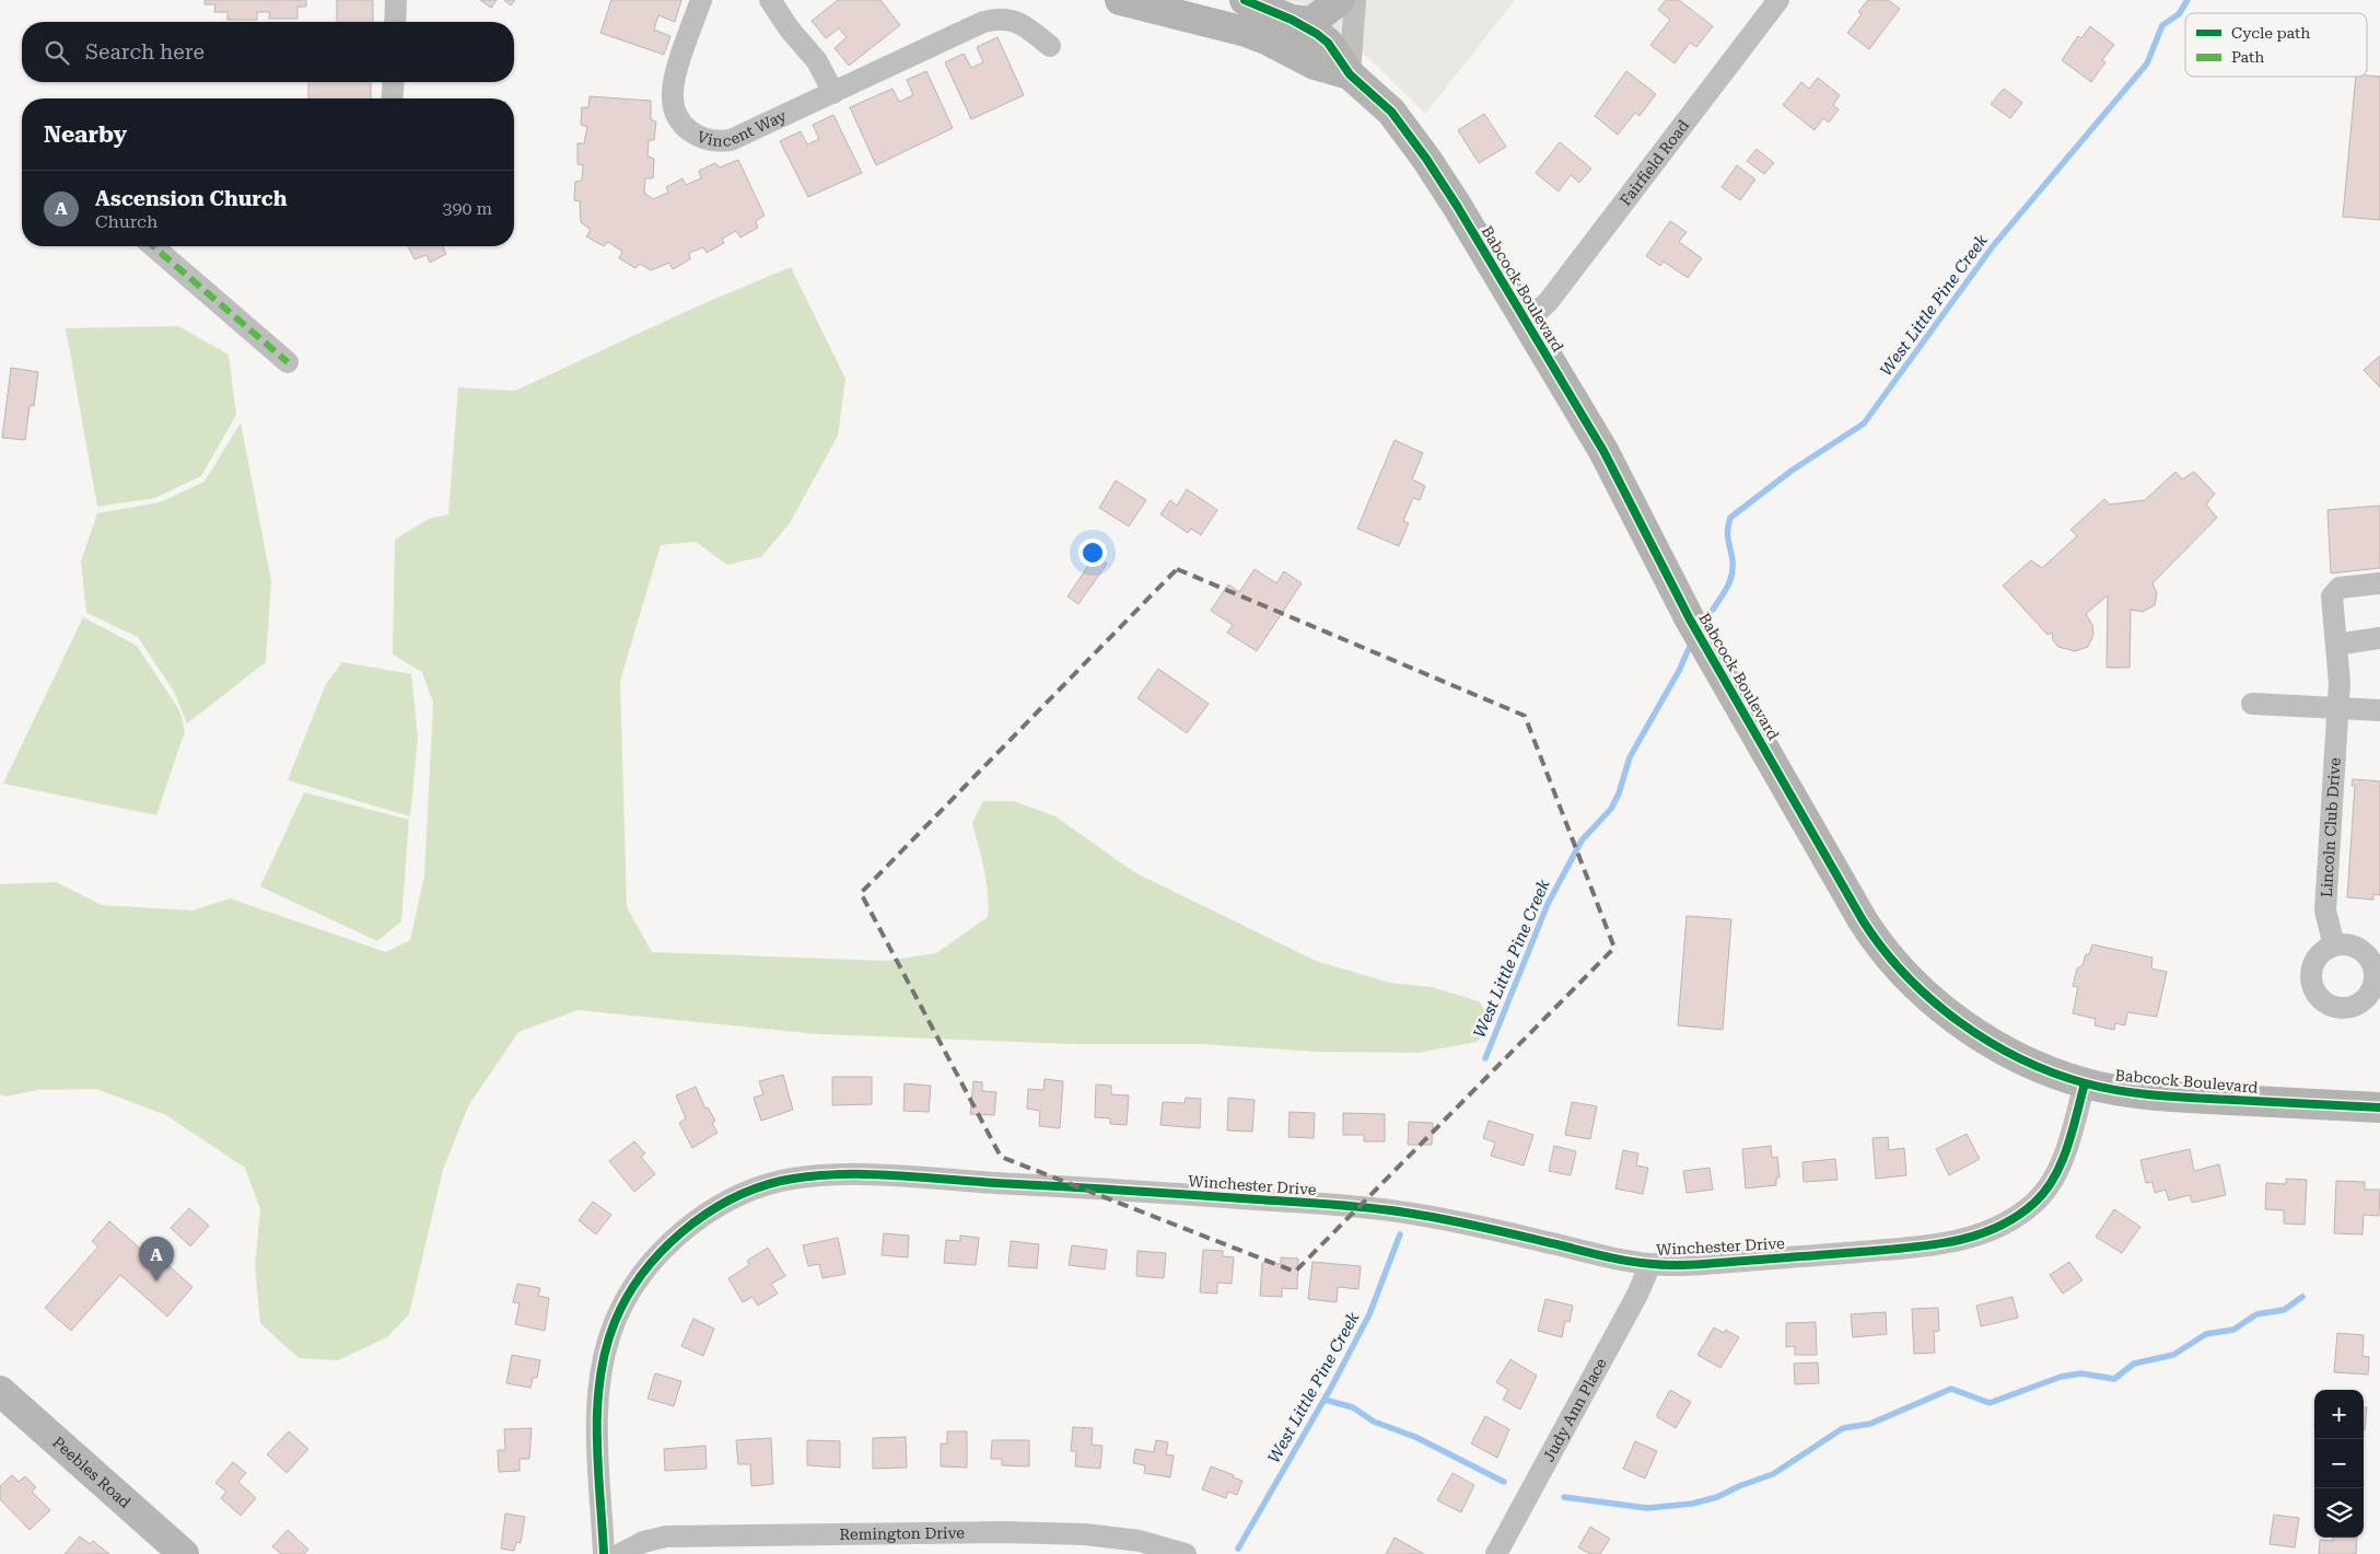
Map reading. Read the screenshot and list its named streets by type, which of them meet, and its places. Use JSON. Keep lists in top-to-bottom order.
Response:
{
  "streets": {
    "main road": ["Peebles Road"],
    "street": [
      "Vincent Way",
      "Fairfield Road",
      "Babcock Boulevard",
      "Lincoln Club Drive",
      "Winchester Drive",
      "Judy Ann Place",
      "Remington Drive"
    ]
  },
  "crossings": [
    ["Fairfield Road", "Babcock Boulevard"],
    ["Babcock Boulevard", "Winchester Drive"],
    ["Winchester Drive", "Judy Ann Place"]
  ],
  "water": ["West Little Pine Creek"],
  "legend": ["Cycle path", "Path"],
  "page": {
    "search": "Search here",
    "heading": "Nearby",
    "list": [
      {
        "mark": "A",
        "name": "Ascension Church",
        "note": "Church",
        "value": "390 m"
      }
    ],
    "pins": "A",
    "map_buttons": ["+", "−"]
  }
}
